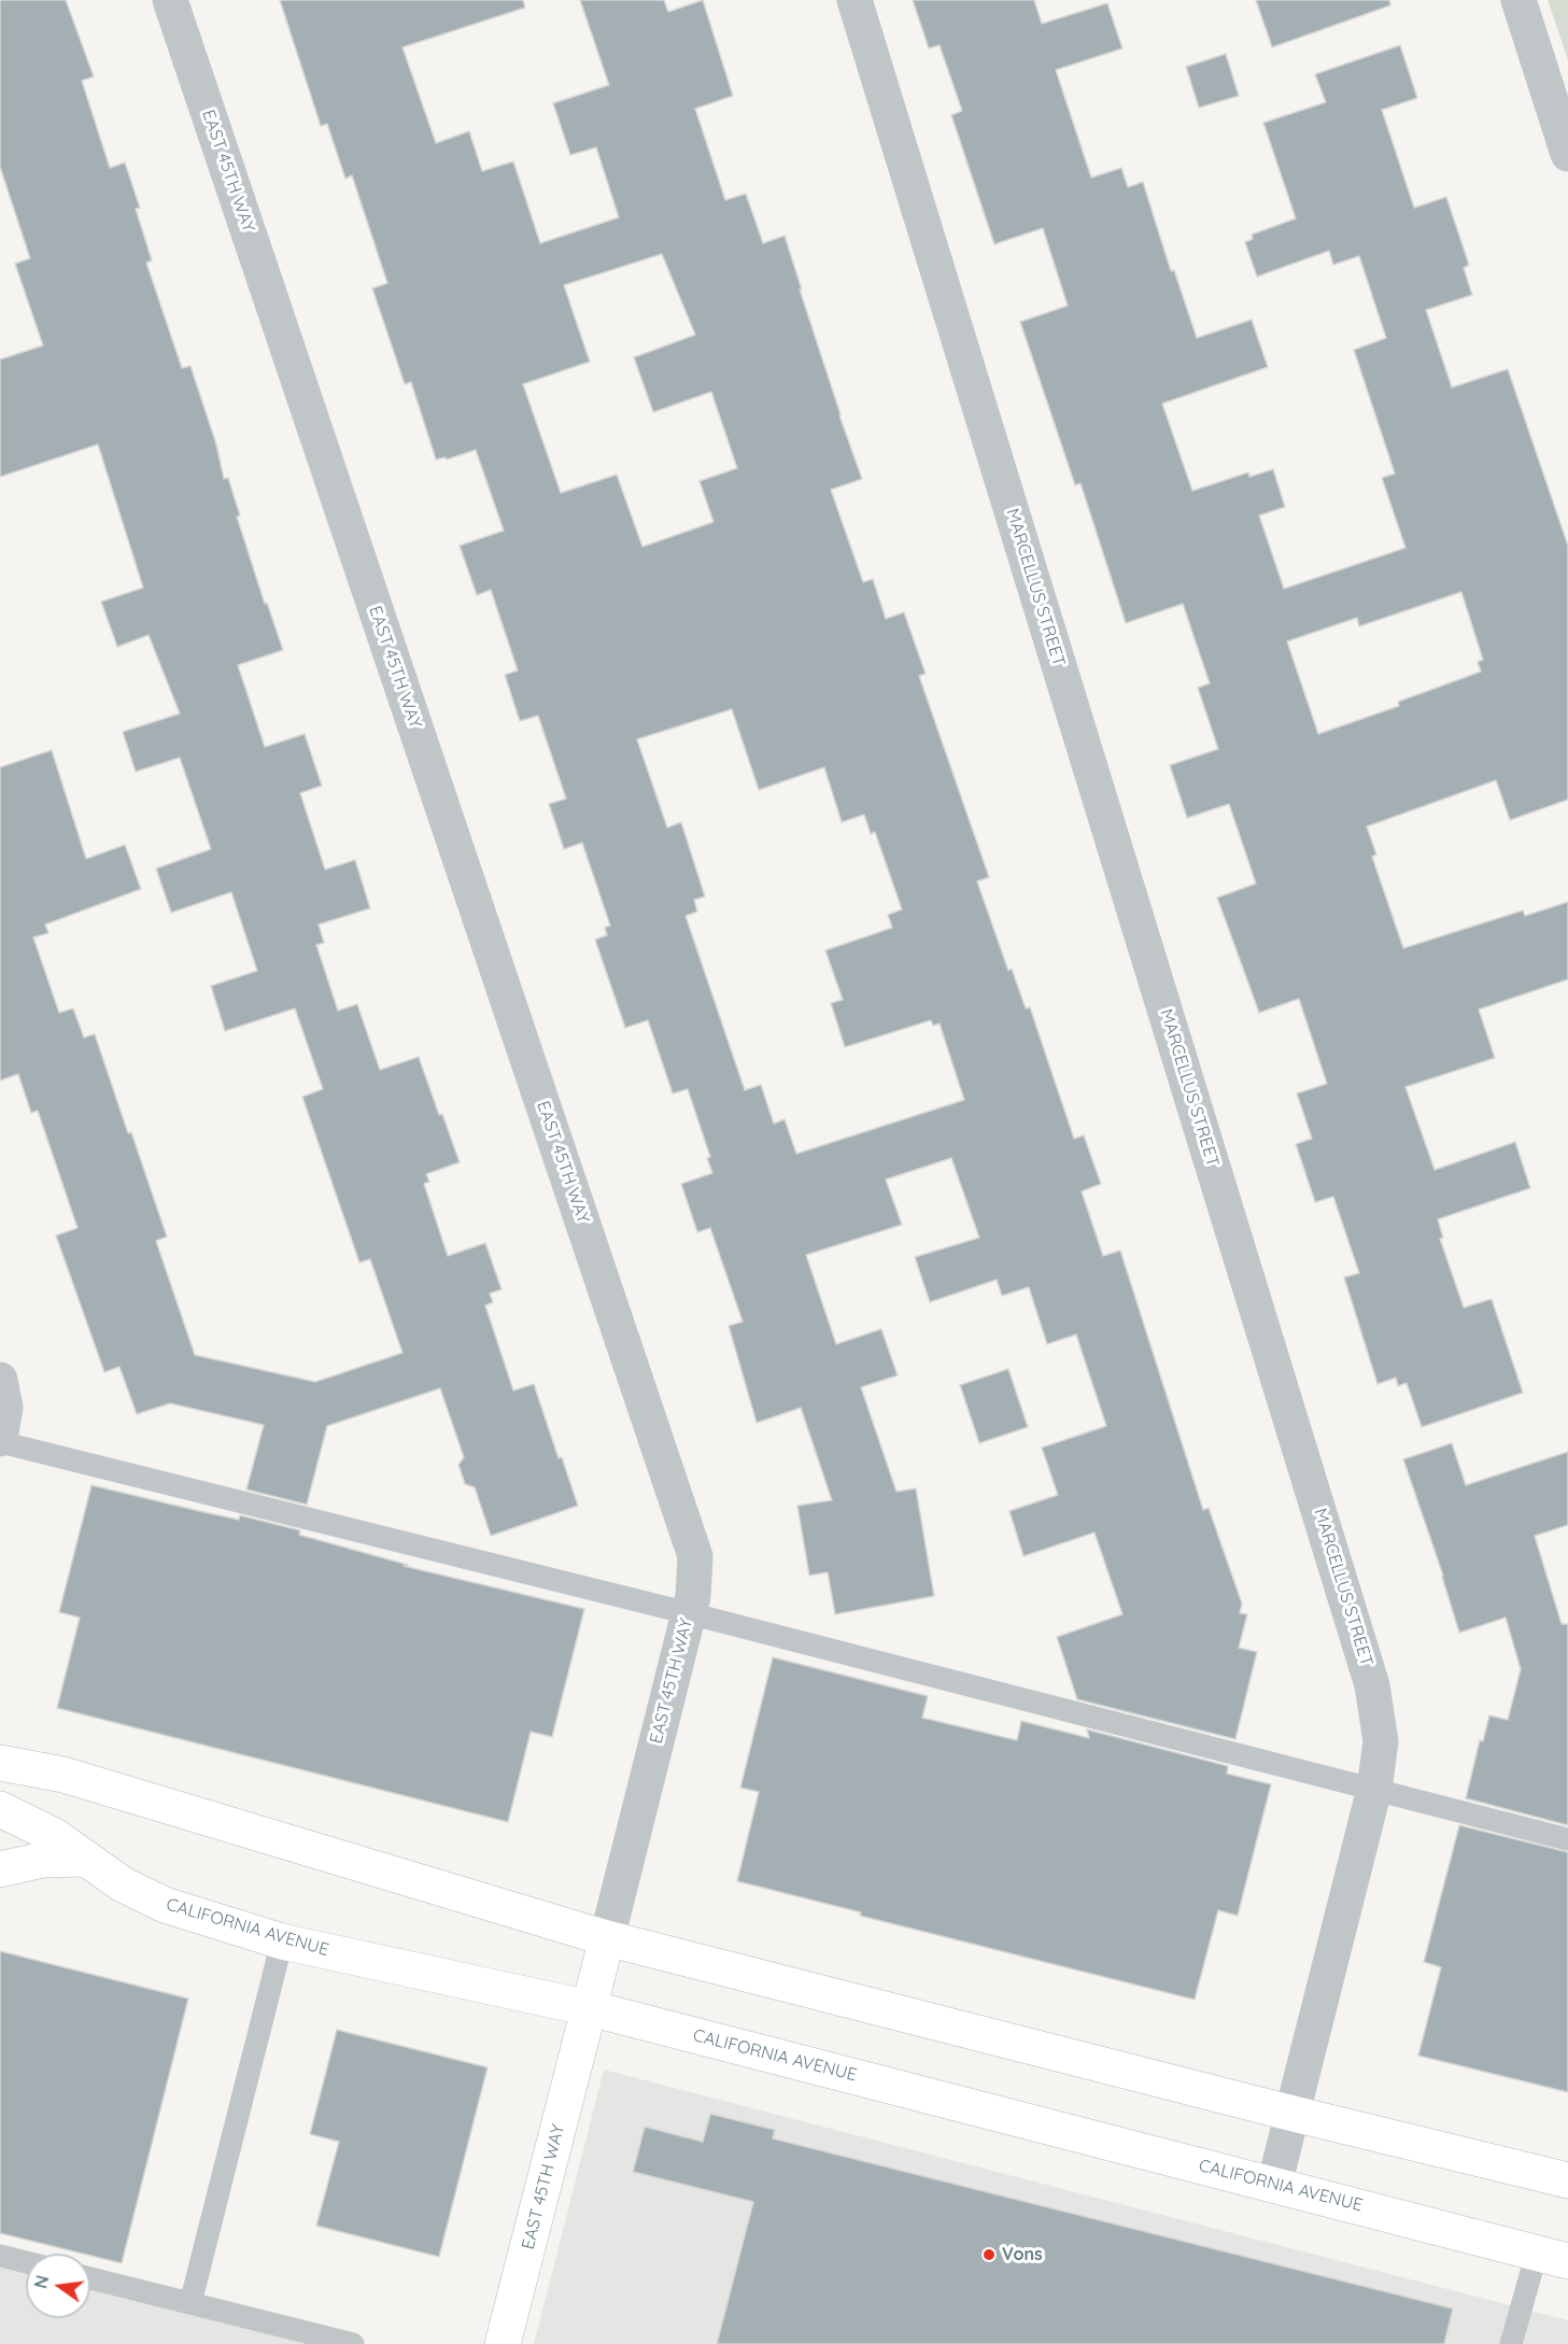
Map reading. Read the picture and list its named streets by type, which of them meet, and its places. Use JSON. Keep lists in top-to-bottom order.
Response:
{
  "streets": {
    "street": ["EAST 45TH WAY", "MARCELLUS STREET", "CALIFORNIA AVENUE"]
  },
  "crossings": [
    ["EAST 45TH WAY", "CALIFORNIA AVENUE"],
    ["MARCELLUS STREET", "CALIFORNIA AVENUE"]
  ],
  "places": ["Vons"],
  "north": "left"
}
